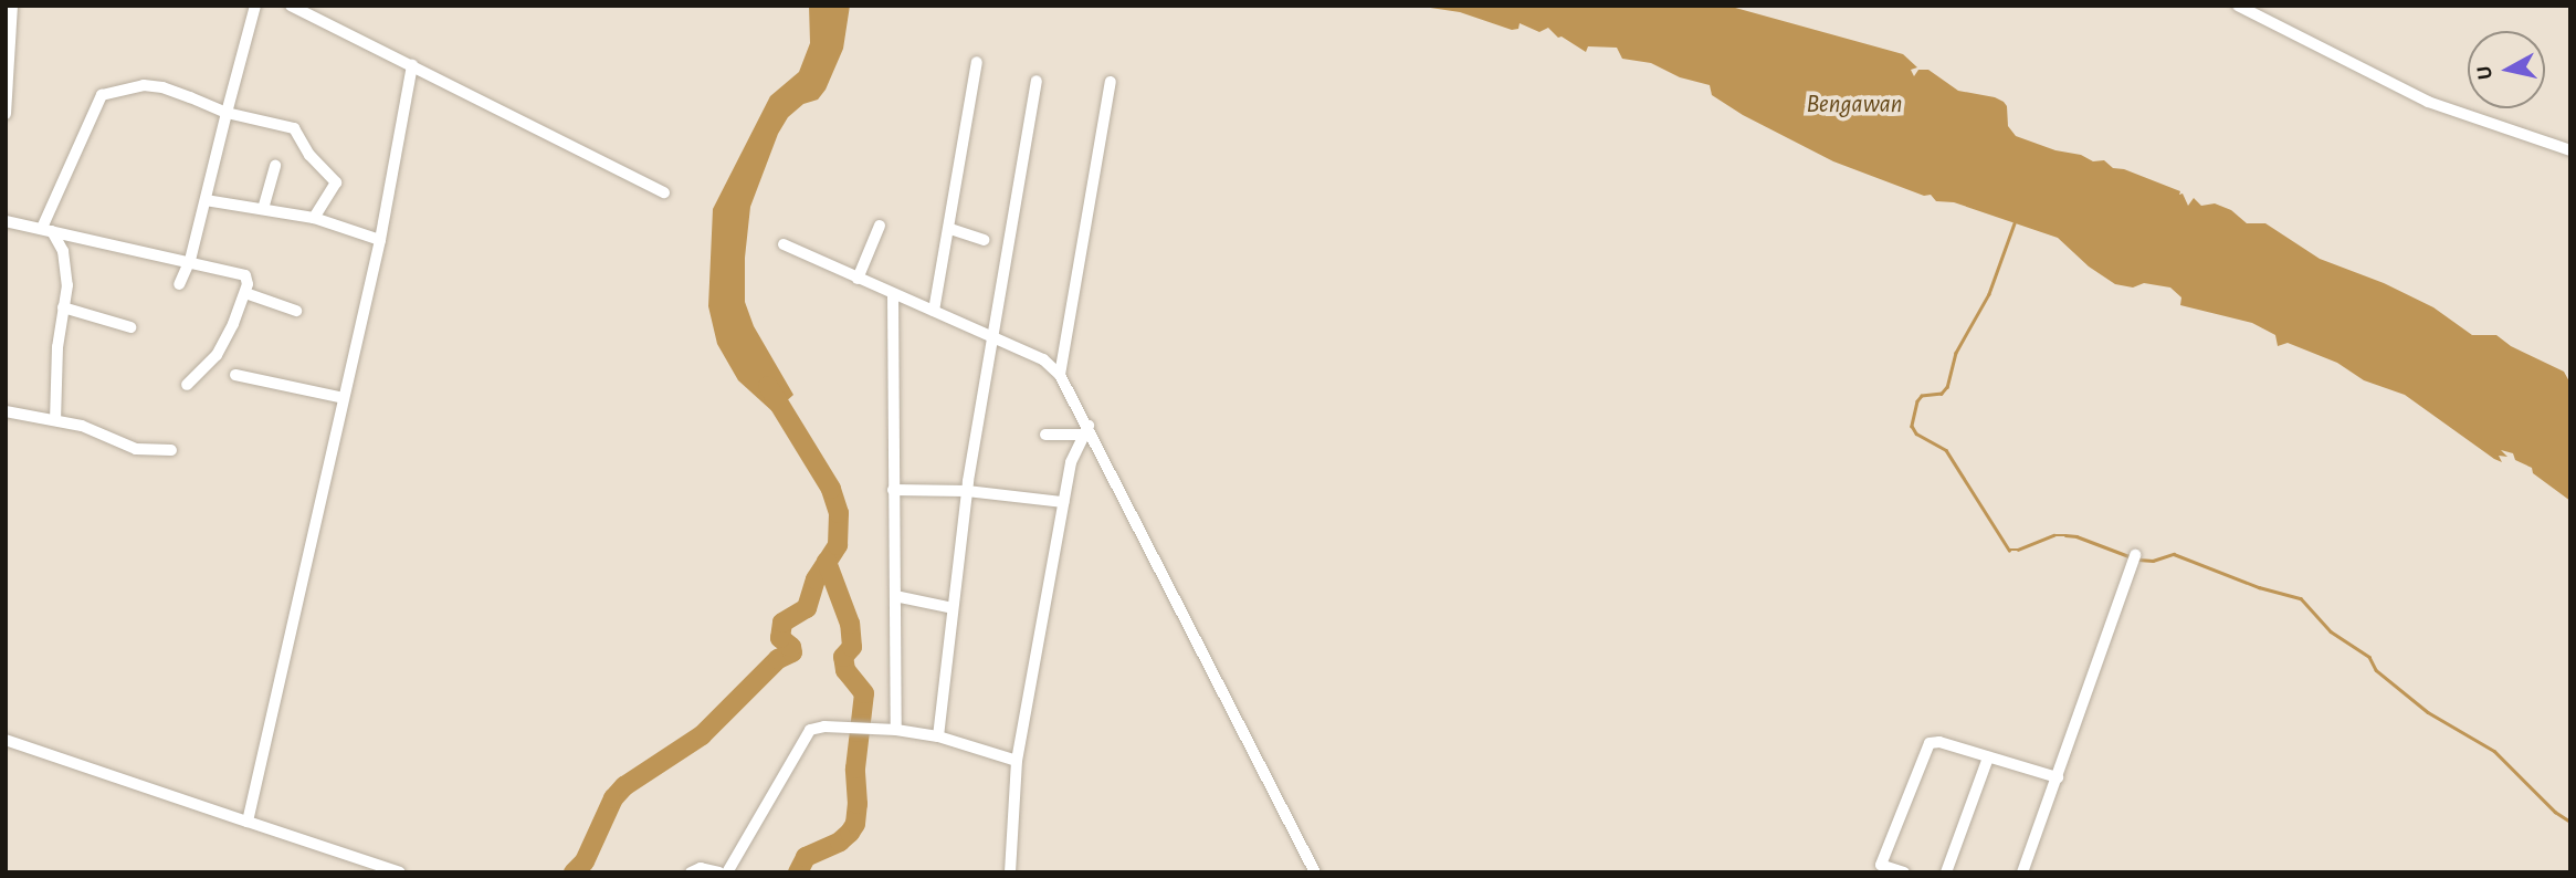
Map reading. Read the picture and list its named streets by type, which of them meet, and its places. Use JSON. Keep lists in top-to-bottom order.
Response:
{
  "water": ["Bengawan"],
  "north": "left"
}
